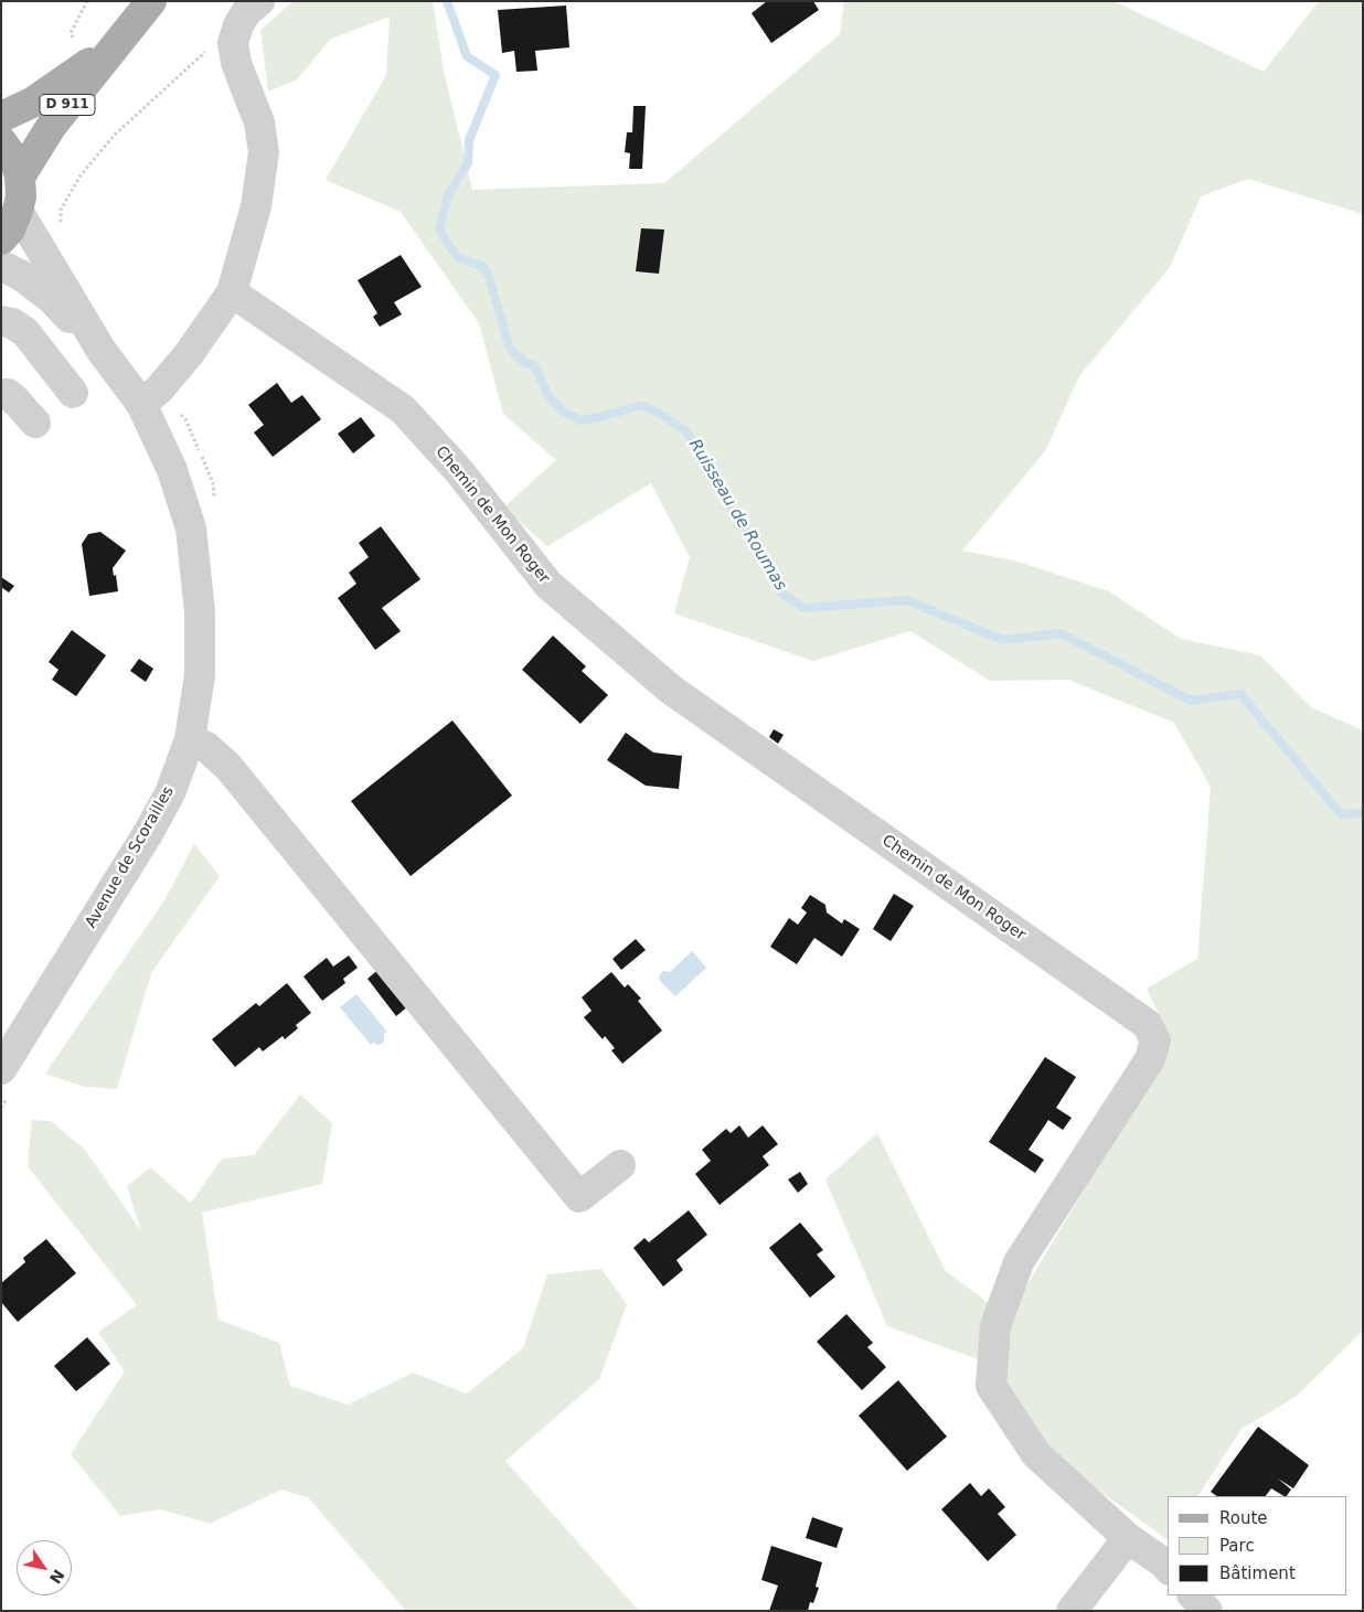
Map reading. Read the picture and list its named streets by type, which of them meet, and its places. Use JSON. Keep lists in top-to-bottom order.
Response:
{
  "streets": {
    "main road": ["D 911"],
    "street": ["Chemin de Mon Roger", "Avenue de Scorailles"]
  },
  "water": ["Ruisseau de Roumas"],
  "legend": ["Route", "Parc", "Bâtiment"],
  "north": "bottom right"
}
